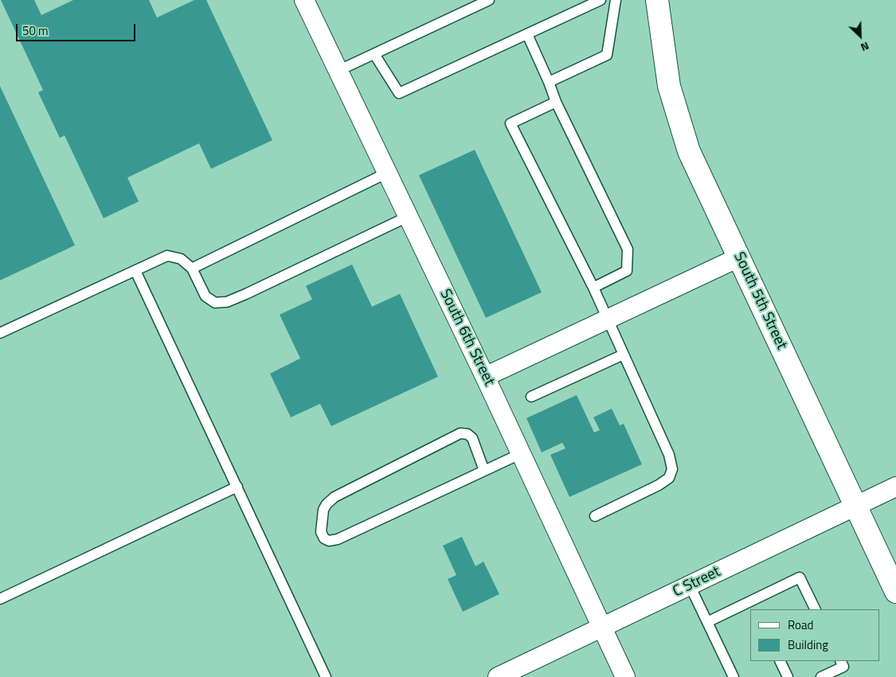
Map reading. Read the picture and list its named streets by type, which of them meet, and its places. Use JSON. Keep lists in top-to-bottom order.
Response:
{
  "streets": {
    "street": ["South 5th Street", "South 6th Street", "C Street"]
  },
  "crossings": [
    ["South 5th Street", "C Street"],
    ["South 6th Street", "C Street"]
  ],
  "legend": ["Road", "Building"],
  "scale_bar": "50 m",
  "north": "bottom right"
}
